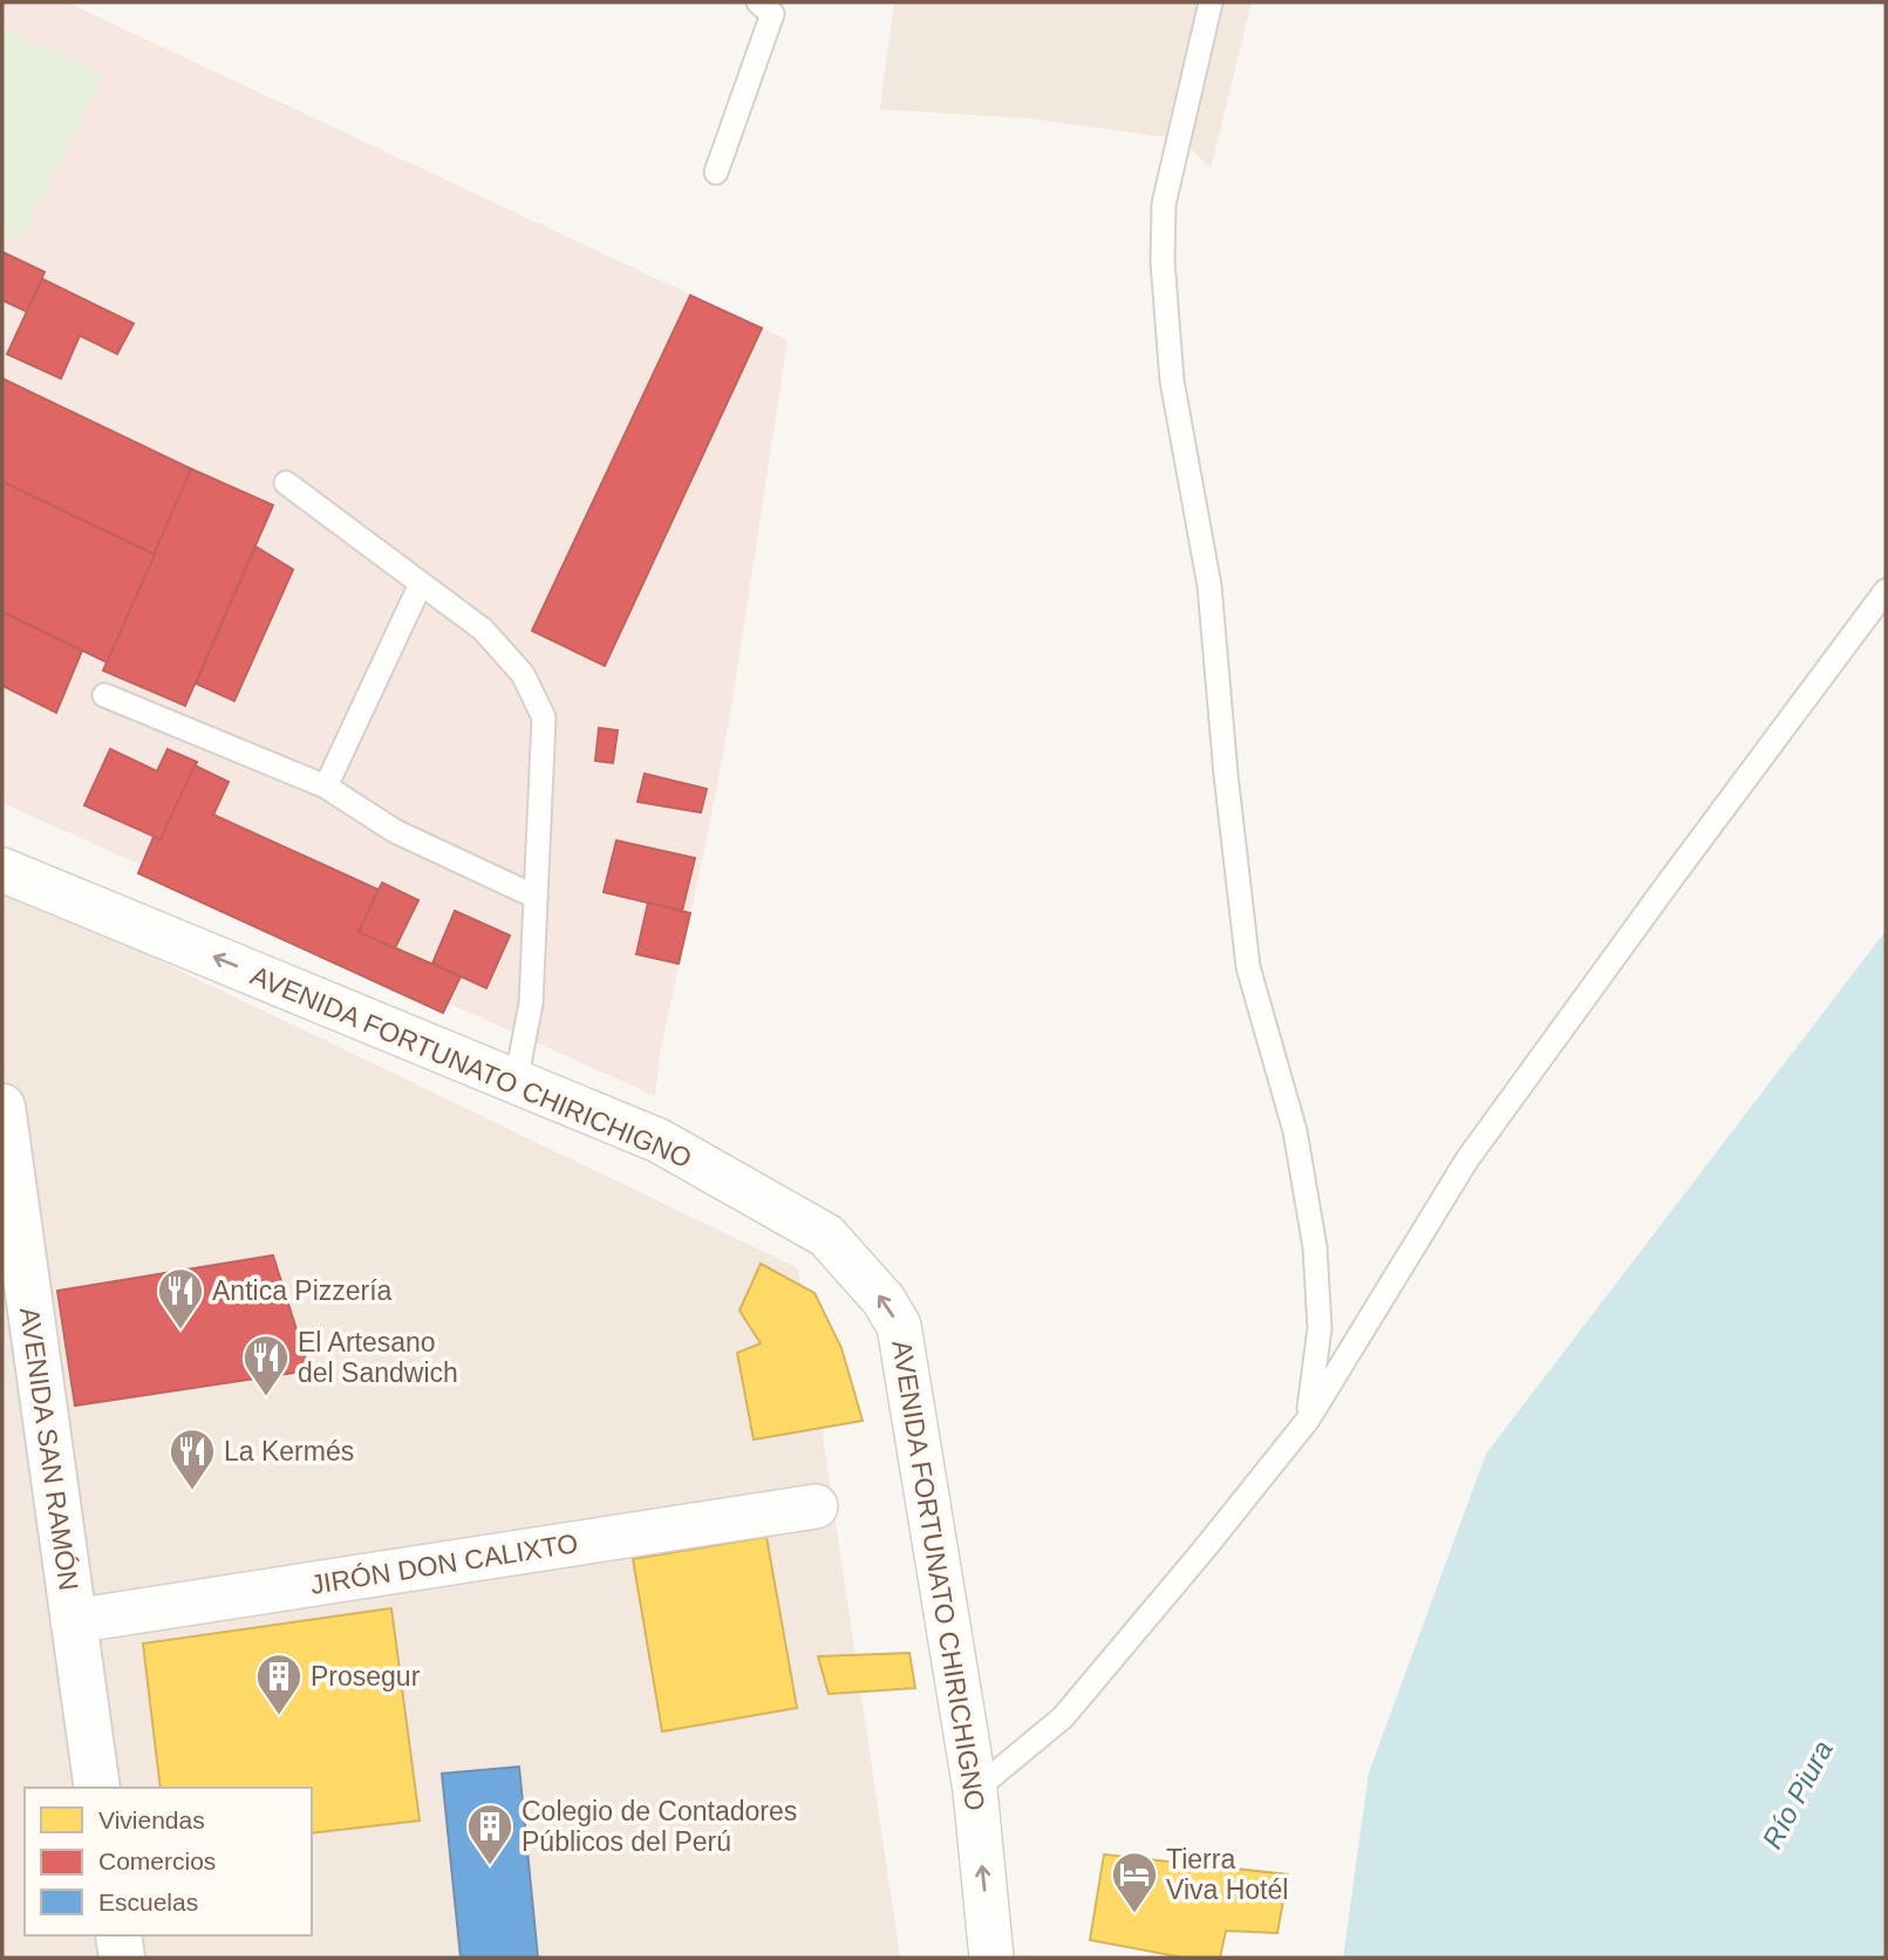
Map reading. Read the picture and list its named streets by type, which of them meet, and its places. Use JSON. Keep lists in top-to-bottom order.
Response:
{
  "streets": {
    "main road": ["AVENIDA SAN RAMÓN"],
    "street": ["AVENIDA FORTUNATO CHIRICHIGNO", "JIRÓN DON CALIXTO"]
  },
  "crossings": [
    ["AVENIDA SAN RAMÓN", "JIRÓN DON CALIXTO"]
  ],
  "one_way": ["AVENIDA FORTUNATO CHIRICHIGNO"],
  "water": ["Río Piura"],
  "places": {
    "restaurant": ["Antica Pizzería", "El Artesano del Sandwich", "La Kermés"],
    "building": ["Prosegur", "Colegio de Contadores Públicos del Perú"],
    "hotel": ["Tierra Viva Hotél"]
  },
  "legend": ["Viviendas", "Comercios", "Escuelas"]
}
